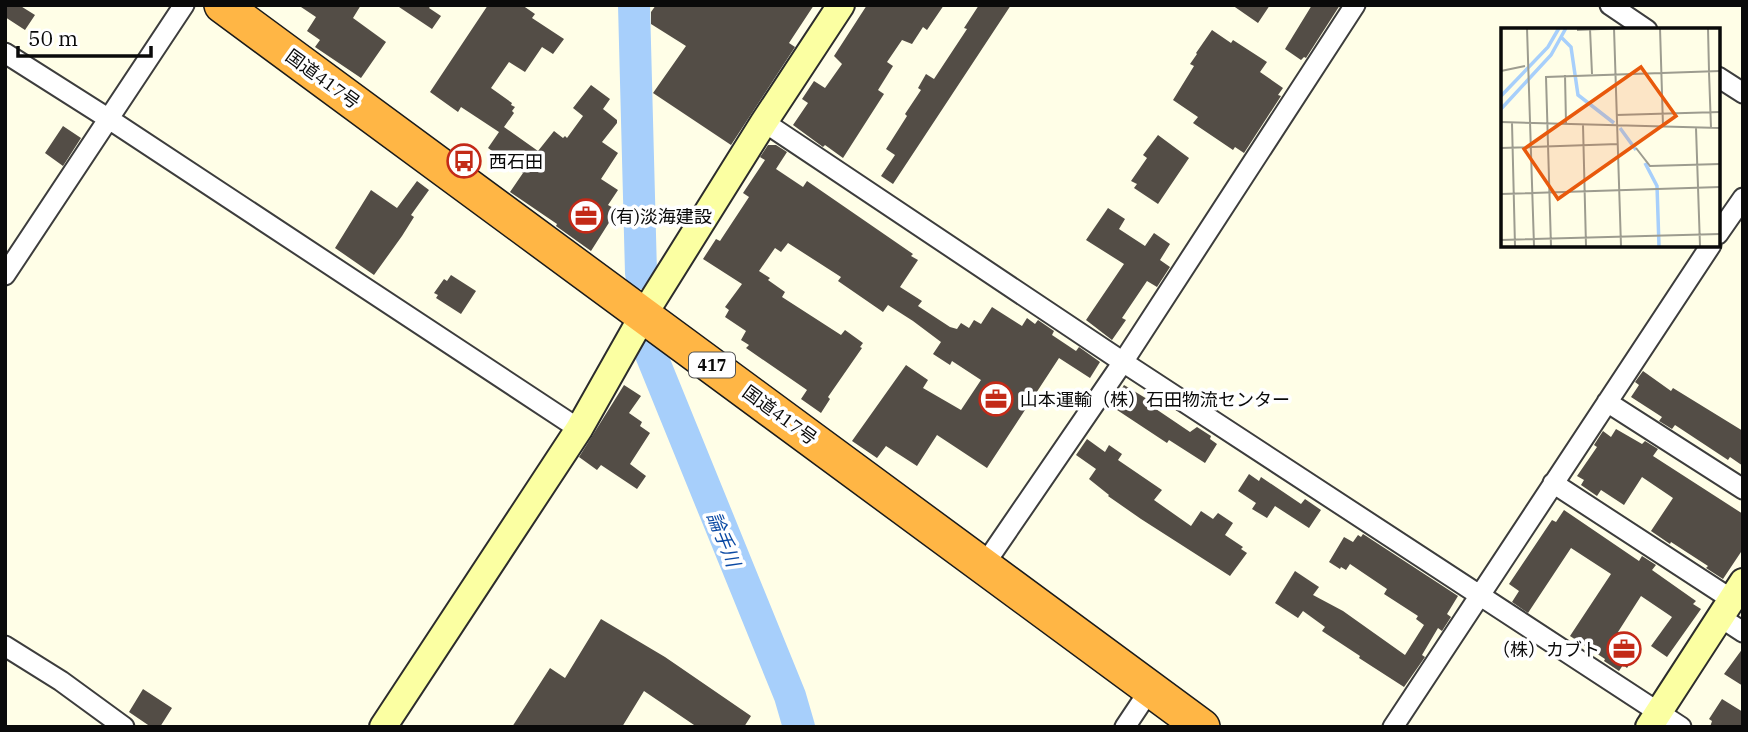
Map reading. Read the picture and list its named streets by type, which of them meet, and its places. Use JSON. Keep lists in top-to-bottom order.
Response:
{
  "streets": {
    "highway": ["国道417号", "417"]
  },
  "water": ["論手川"],
  "places": {
    "bus stop": ["西石田"],
    "office": ["(有)淡海建設", "山本運輸（株）石田物流センター", "（株）カブト"]
  },
  "scale_bar": "50 m"
}
